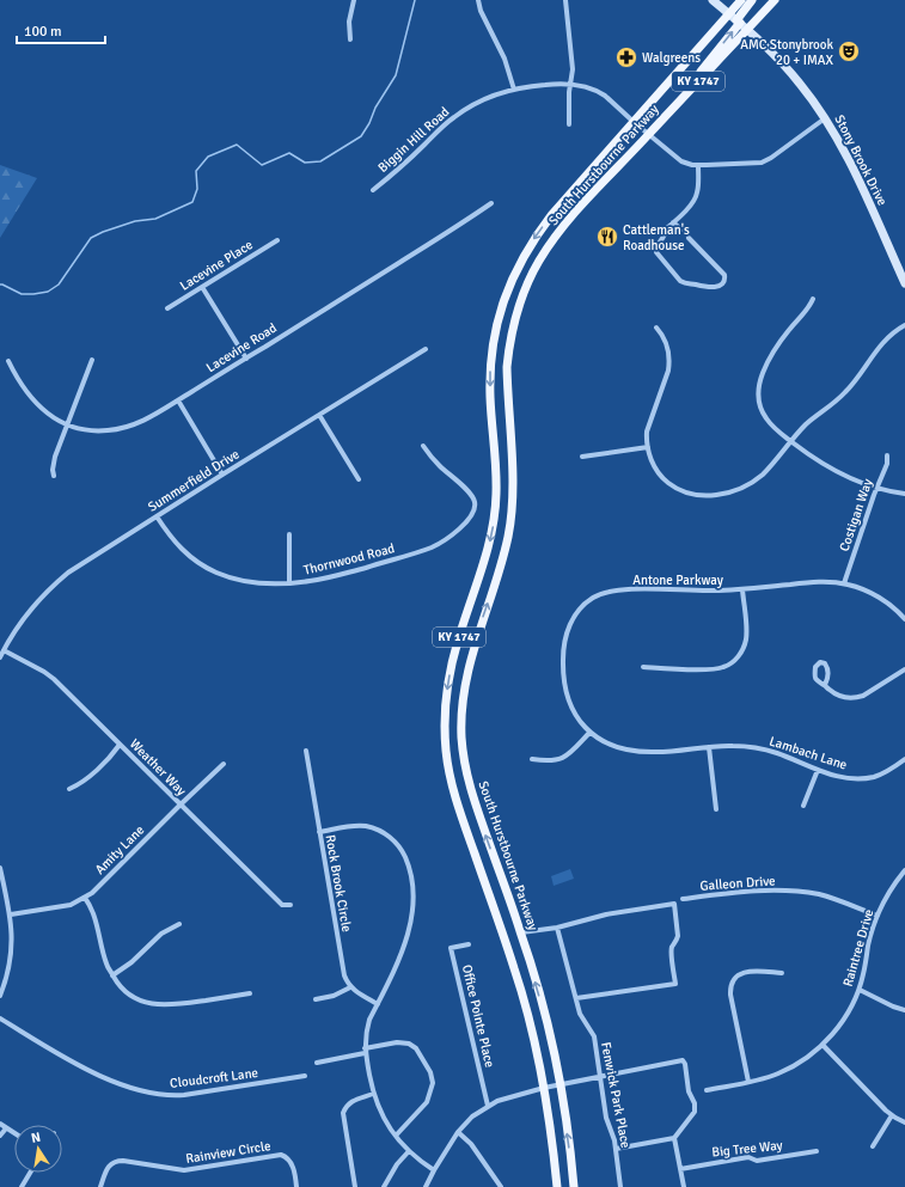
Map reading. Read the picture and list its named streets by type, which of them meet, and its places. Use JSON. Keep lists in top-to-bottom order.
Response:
{
  "streets": {
    "main road": ["KY 1747", "South Hurstbourne Parkway"],
    "street": [
      "Biggin Hill Road",
      "Stony Brook Drive",
      "Lacevine Place",
      "Lacevine Road",
      "Summerfield Drive",
      "Costigan Way",
      "Thornwood Road",
      "Antone Parkway",
      "Lambach Lane",
      "Weather Way",
      "Amity Lane",
      "Rock Brook Circle",
      "Galleon Drive",
      "Raintree Drive",
      "Office Pointe Place",
      "Cloudcroft Lane",
      "Fenwick Park Place",
      "Big Tree Way",
      "Rainview Circle"
    ]
  },
  "crossings": [
    ["Biggin Hill Road", "South Hurstbourne Parkway"],
    ["Stony Brook Drive", "South Hurstbourne Parkway"],
    ["Summerfield Drive", "Thornwood Road"],
    ["Summerfield Drive", "Weather Way"],
    ["Costigan Way", "Antone Parkway"],
    ["Antone Parkway", "Lambach Lane"],
    ["Weather Way", "Amity Lane"],
    ["Galleon Drive", "Raintree Drive"]
  ],
  "places": {
    "theatre": ["AMC Stonybrook 20 + IMAX"],
    "pharmacy": ["Walgreens"],
    "restaurant": ["Cattleman's Roadhouse"]
  },
  "scale_bar": "100 m",
  "north": "top"
}
